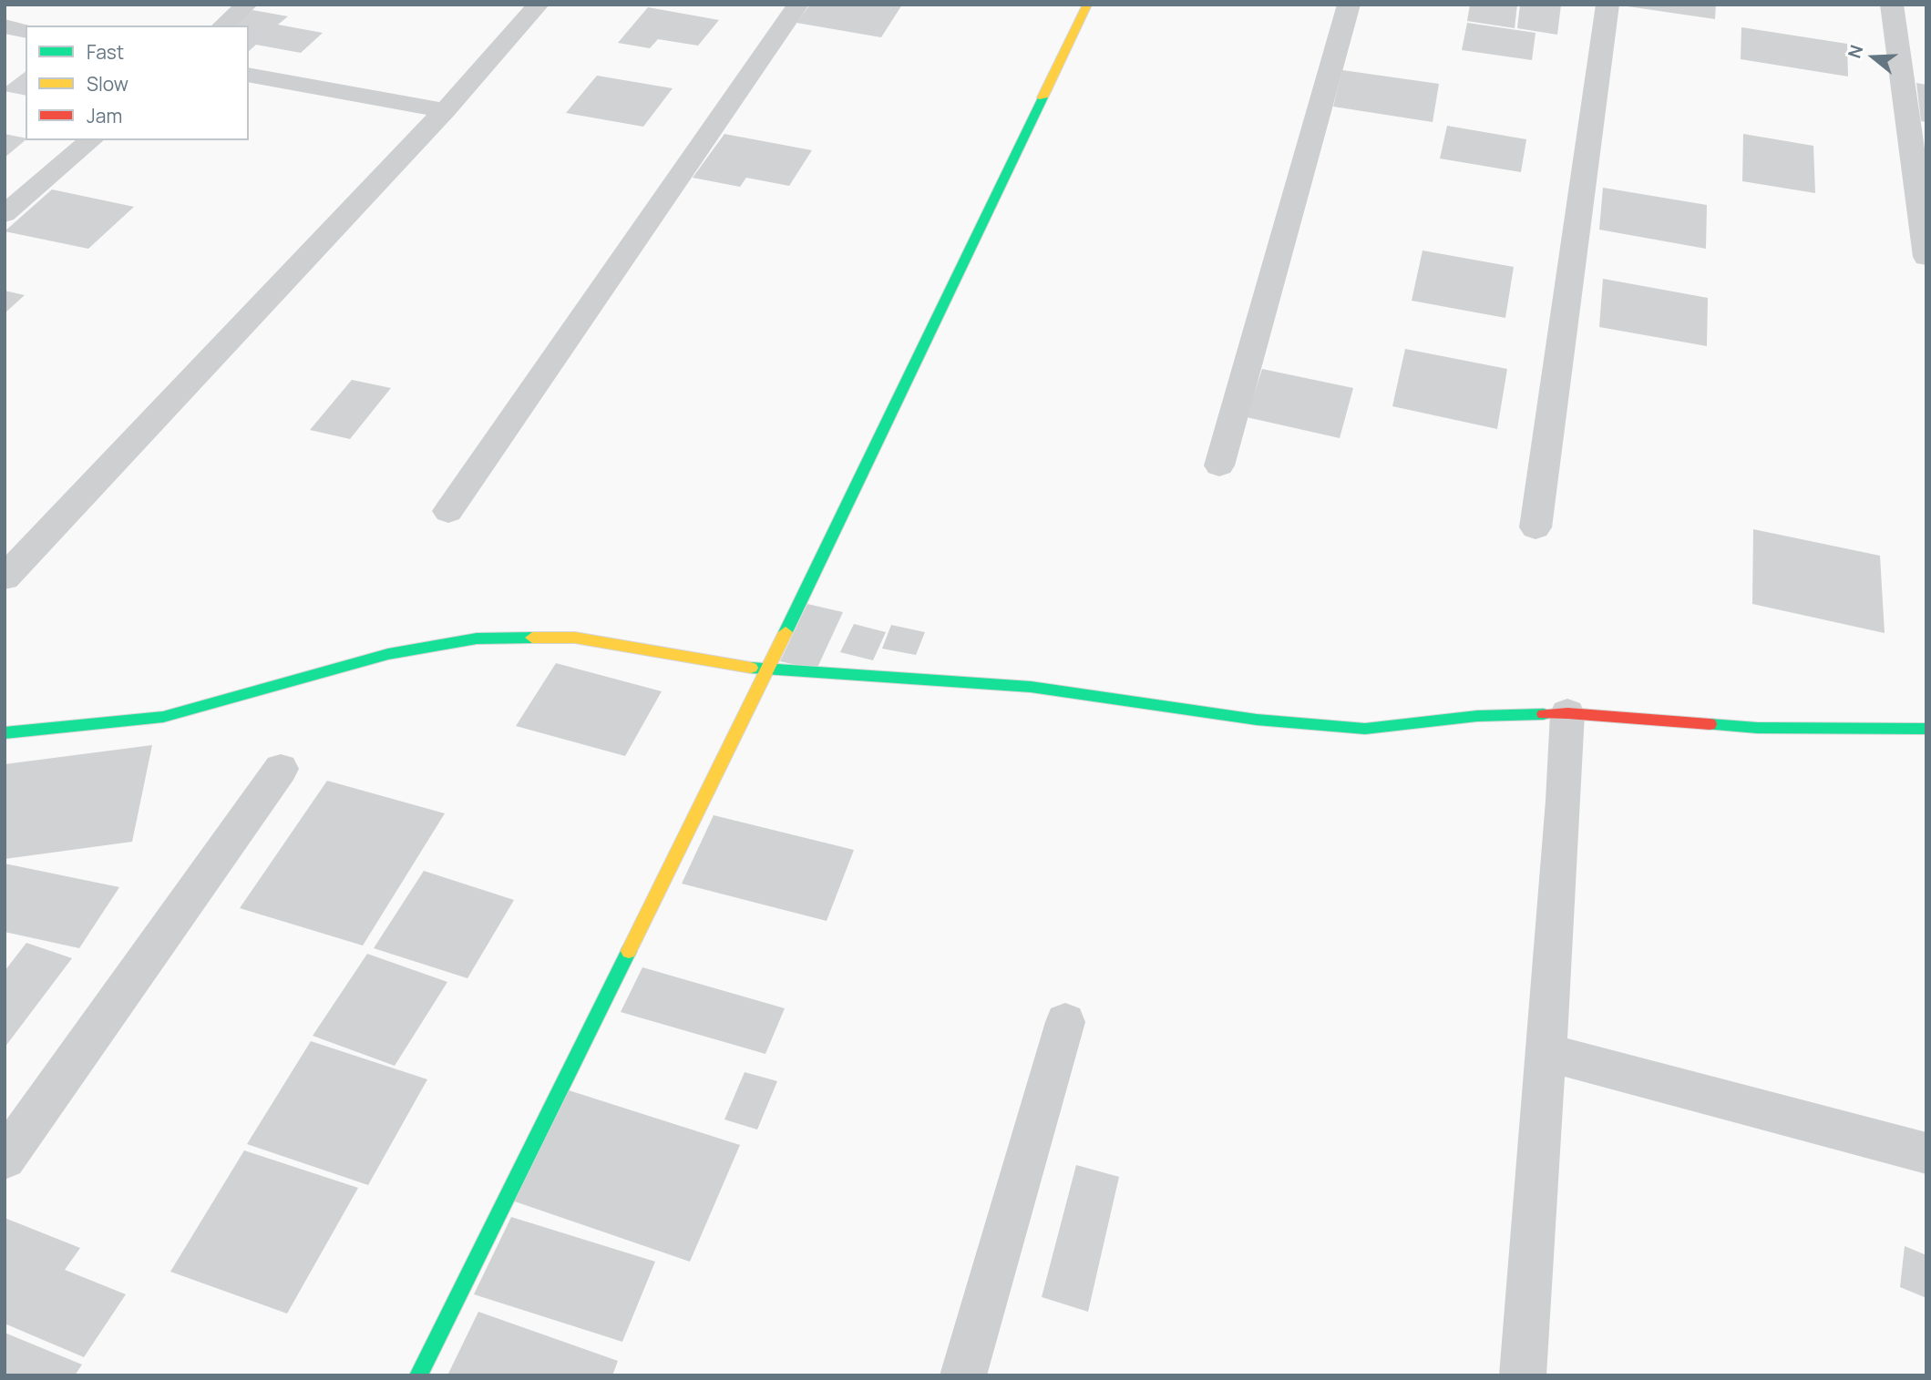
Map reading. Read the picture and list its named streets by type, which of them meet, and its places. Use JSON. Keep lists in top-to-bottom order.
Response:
{
  "legend": ["Fast", "Slow", "Jam"],
  "north": "left"
}
